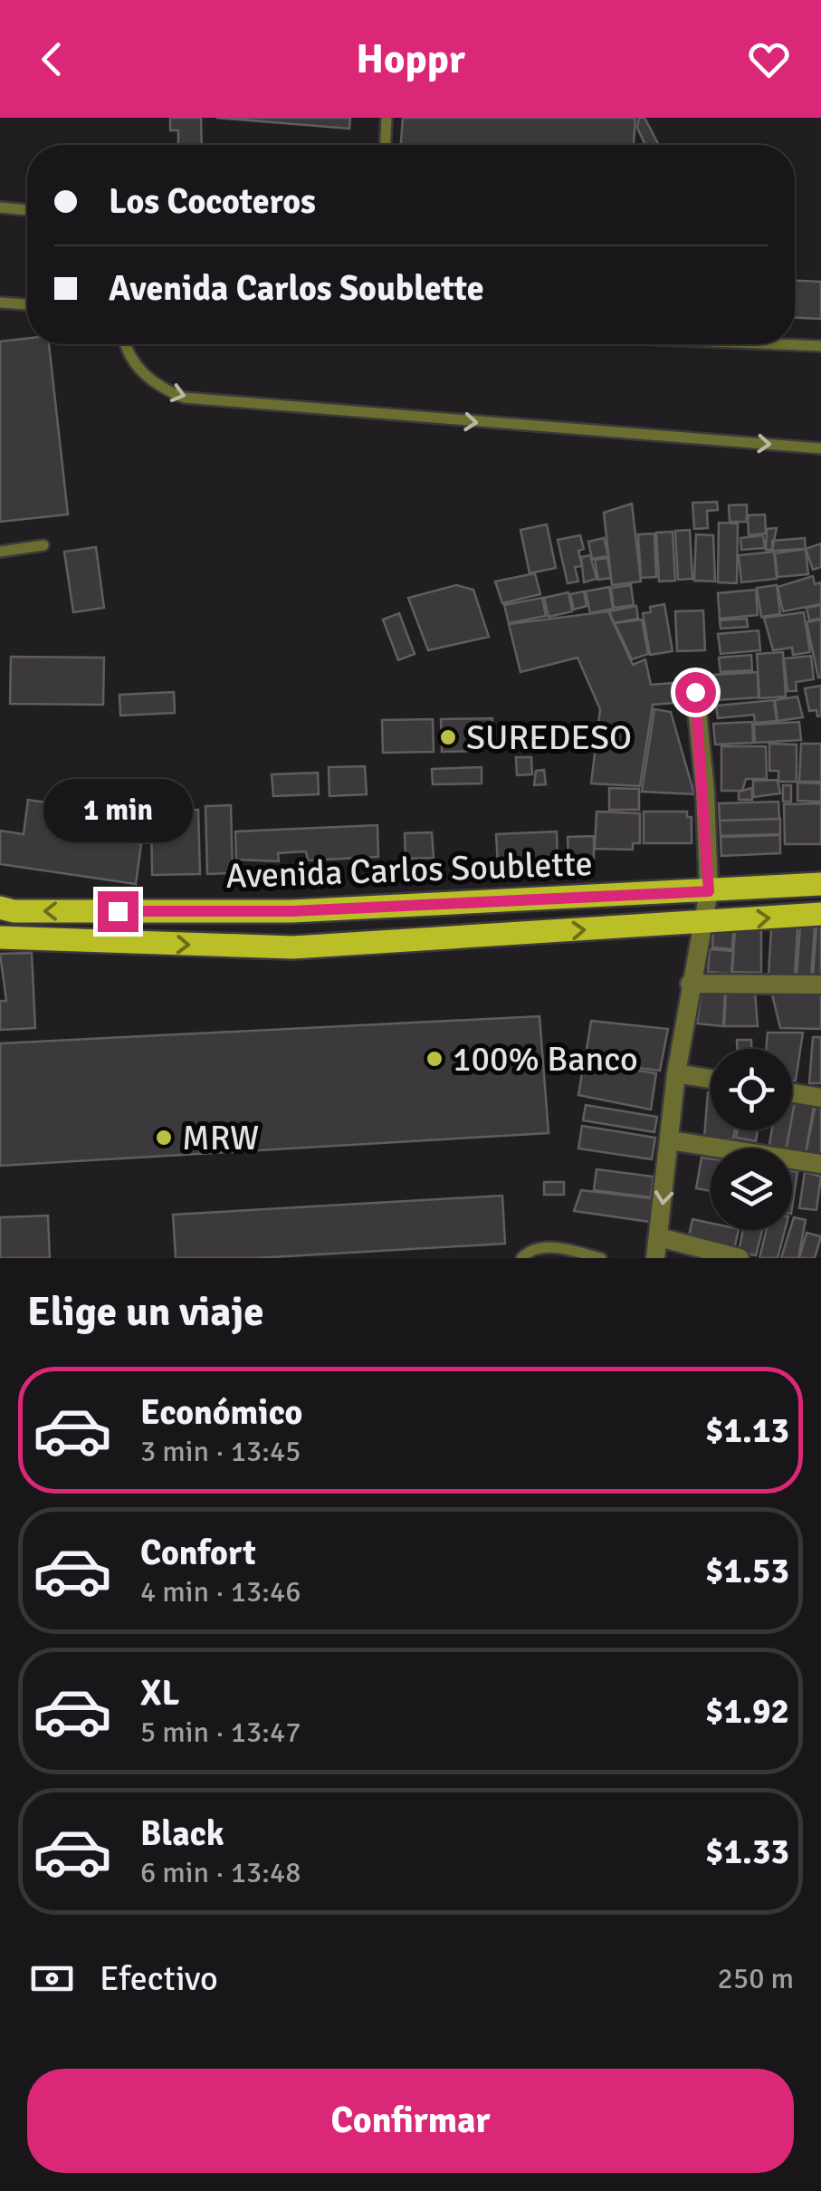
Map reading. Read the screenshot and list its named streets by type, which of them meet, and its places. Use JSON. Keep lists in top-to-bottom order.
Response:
{
  "streets": {
    "main road": ["Avenida Carlos Soublette"]
  },
  "places": ["SUREDESO", "100% Banco", "MRW"],
  "page": {
    "header": "Hoppr",
    "banner": ["Los Cocoteros", "Avenida Carlos Soublette"],
    "bubble": "1 min",
    "heading": "Elige un viaje",
    "list": [
      {
        "name": "Económico",
        "note": "3 min · 13:45",
        "value": "$1.13"
      },
      {
        "name": "Confort",
        "note": "4 min · 13:46",
        "value": "$1.53"
      },
      {
        "name": "XL",
        "note": "5 min · 13:47",
        "value": "$1.92"
      },
      {
        "name": "Black",
        "note": "6 min · 13:48",
        "value": "$1.33"
      }
    ],
    "pay": ["Efectivo", "250 m"],
    "buttons": "Confirmar"
  }
}
